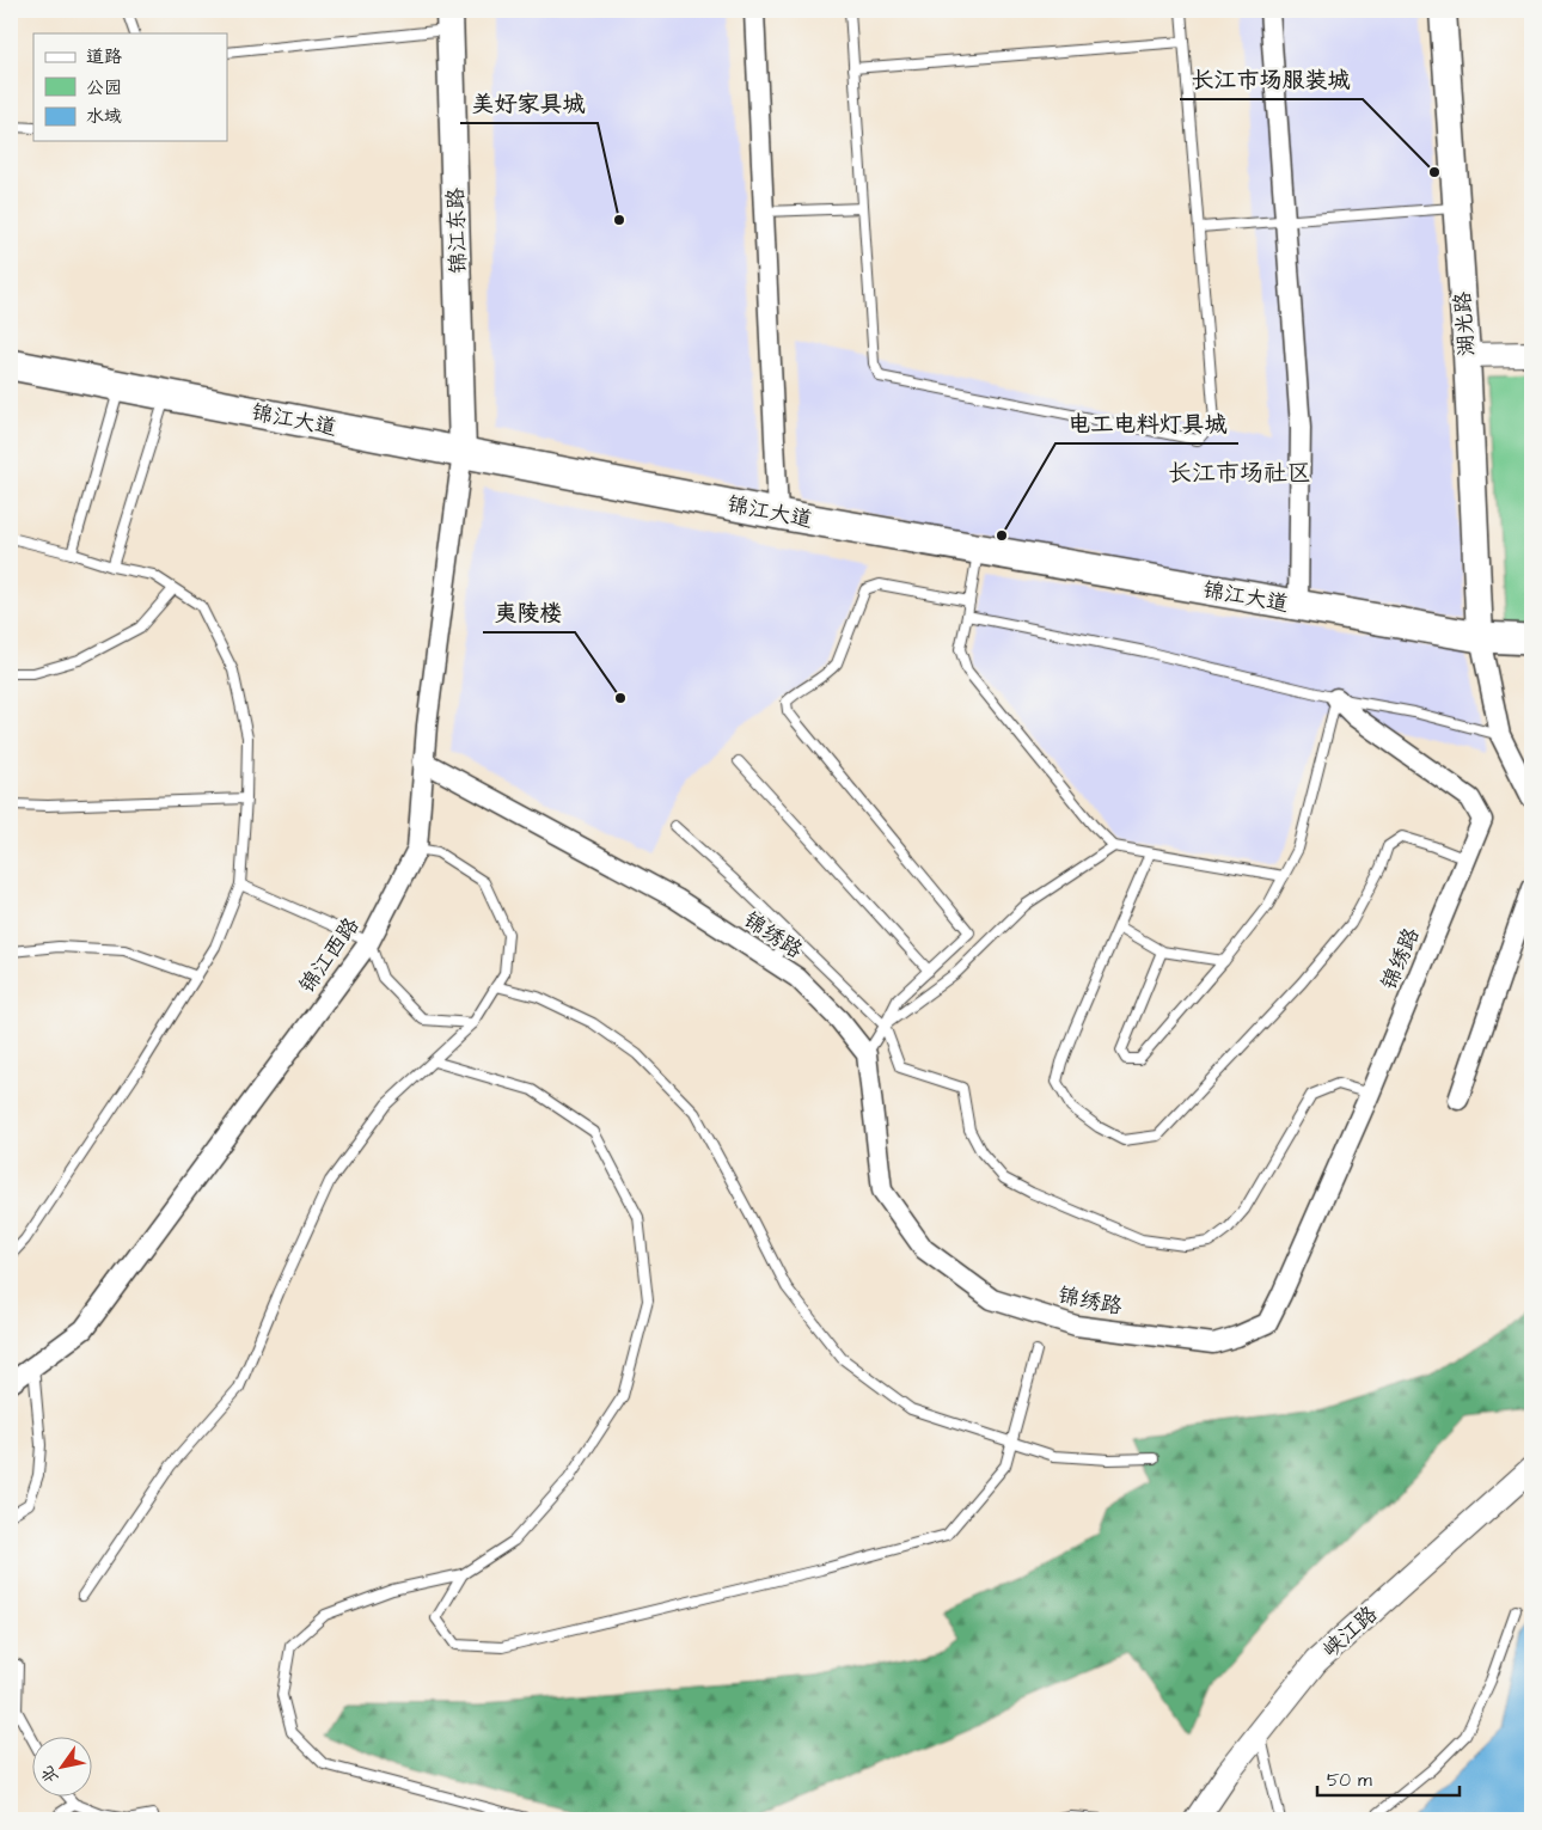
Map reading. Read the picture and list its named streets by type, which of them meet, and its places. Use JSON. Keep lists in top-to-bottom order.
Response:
{
  "streets": {
    "main road": ["锦江东路", "湖光路", "锦江大道"],
    "street": ["锦绣路", "锦江西路", "峡江路"]
  },
  "crossings": [
    ["锦江东路", "锦江大道"],
    ["锦江东路", "锦江西路"],
    ["湖光路", "锦江大道"],
    ["锦江大道", "锦江西路"],
    ["锦绣路", "锦江西路"]
  ],
  "districts": ["长江市场社区"],
  "places": [
    "长江市场服装城",
    "美好家具城",
    "电工电料灯具城",
    "夷陵楼"
  ],
  "legend": ["道路", "公园", "水域"],
  "scale_bar": "50 m",
  "north": "bottom left"
}
